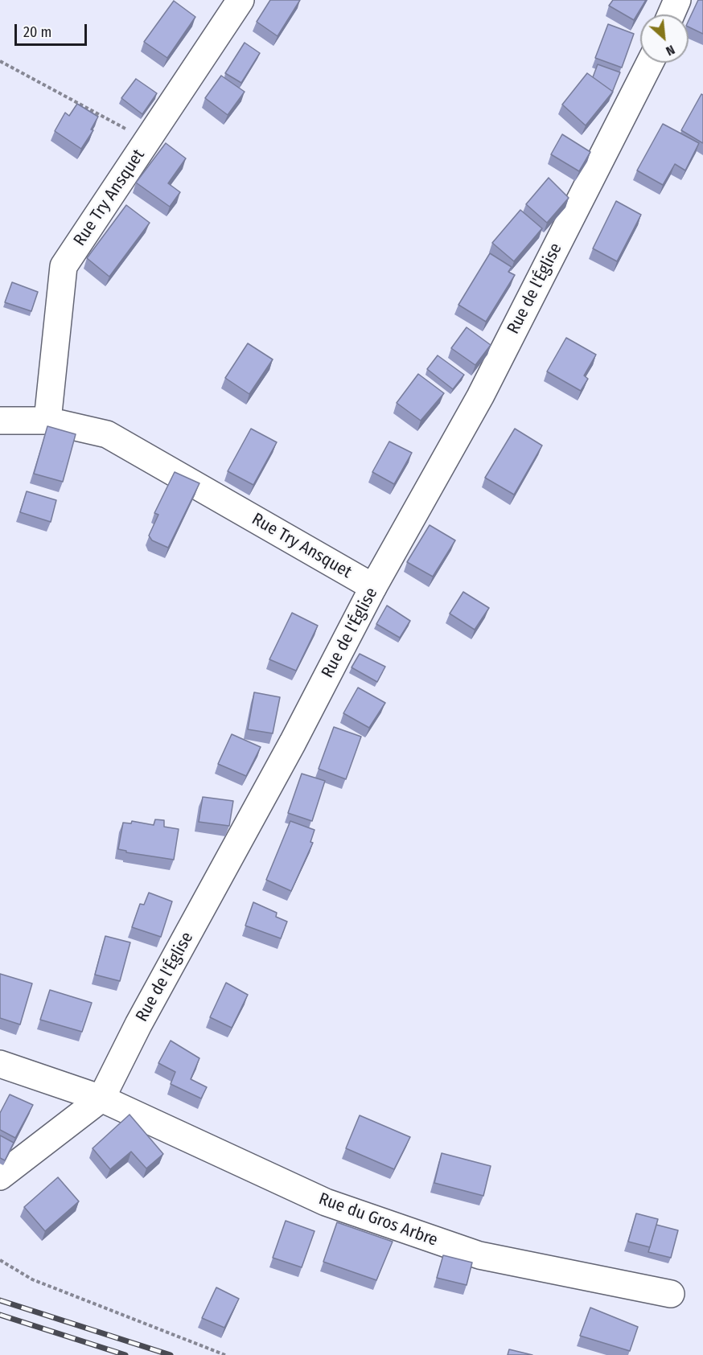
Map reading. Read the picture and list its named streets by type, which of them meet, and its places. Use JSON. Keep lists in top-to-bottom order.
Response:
{
  "streets": {
    "street": ["Rue Try Ansquet", "Rue de l'Église", "Rue du Gros Arbre"]
  },
  "crossings": [
    ["Rue Try Ansquet", "Rue de l'Église"],
    ["Rue de l'Église", "Rue du Gros Arbre"]
  ],
  "scale_bar": "20 m",
  "north": "bottom right"
}
